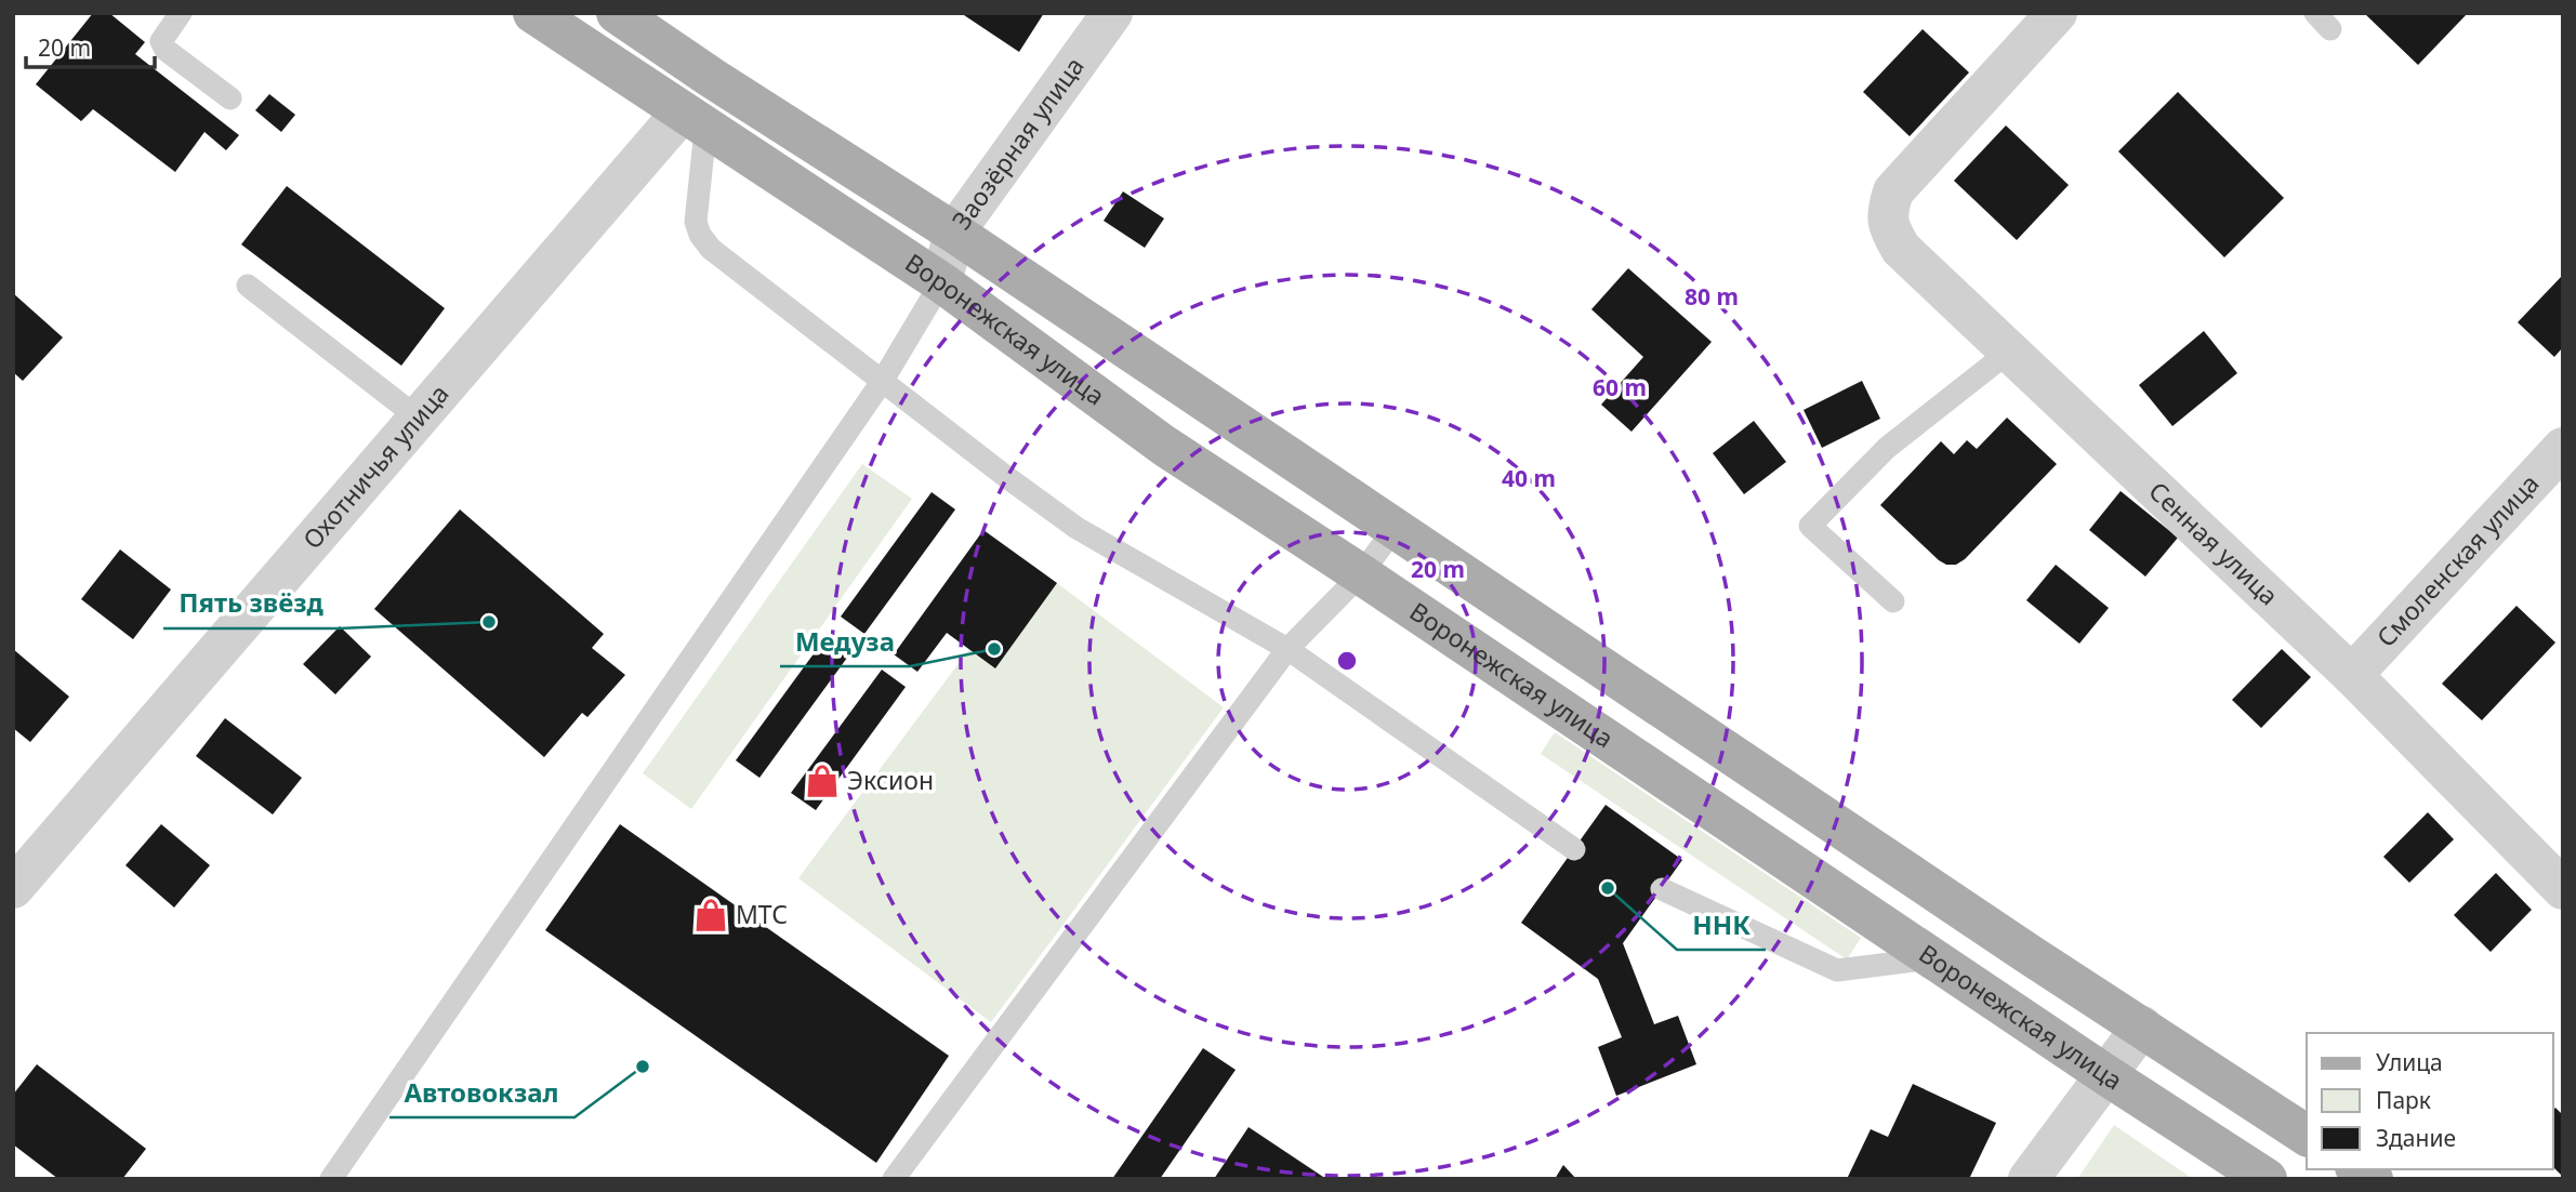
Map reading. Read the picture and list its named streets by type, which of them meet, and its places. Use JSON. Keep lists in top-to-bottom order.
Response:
{
  "streets": {
    "main road": ["Воронежская улица"],
    "street": [
      "Заозёрная улица",
      "Охотничья улица",
      "Сенная улица",
      "Смоленская улица"
    ]
  },
  "crossings": [
    ["Заозёрная улица", "Воронежская улица"],
    ["Воронежская улица", "Охотничья улица"],
    ["Сенная улица", "Смоленская улица"]
  ],
  "places": {
    "other": [
      "Пять звёзд",
      "Медуза",
      "ННК",
      "Автовокзал"
    ],
    "shop": ["Эксион", "МТС"]
  },
  "legend": ["Улица", "Парк", "Здание"],
  "scale_bar": "20 m",
  "rings": [
    "80 m",
    "60 m",
    "40 m",
    "20 m"
  ]
}
